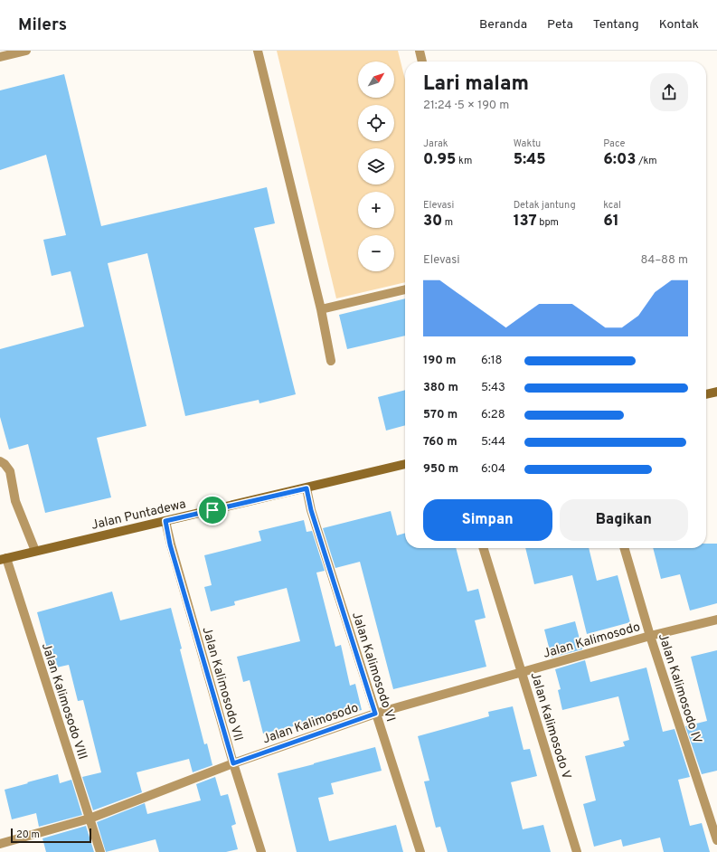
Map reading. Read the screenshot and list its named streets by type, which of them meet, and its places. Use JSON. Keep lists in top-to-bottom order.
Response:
{
  "streets": {
    "street": [
      "Jalan Puntadewa",
      "Jalan Kalimosodo",
      "Jalan Kalimosodo VI",
      "Jalan Kalimosodo VII",
      "Jalan Kalimosodo IV",
      "Jalan Kalimosodo VIII",
      "Jalan Kalimosodo V"
    ]
  },
  "crossings": [
    ["Jalan Puntadewa", "Jalan Kalimosodo VI"],
    ["Jalan Puntadewa", "Jalan Kalimosodo VII"],
    ["Jalan Puntadewa", "Jalan Kalimosodo VIII"],
    ["Jalan Kalimosodo", "Jalan Kalimosodo VI"],
    ["Jalan Kalimosodo", "Jalan Kalimosodo VII"],
    ["Jalan Kalimosodo", "Jalan Kalimosodo IV"],
    ["Jalan Kalimosodo", "Jalan Kalimosodo VIII"],
    ["Jalan Kalimosodo", "Jalan Kalimosodo V"]
  ],
  "scale_bar": "20 m",
  "north": "top right",
  "page": {
    "header": "Milers",
    "nav": [
      "Beranda",
      "Peta",
      "Tentang",
      "Kontak"
    ],
    "map_buttons": ["+", "−"],
    "heading": ["Lari malam", "21:24 · 5 × 190 m"],
    "stats": [
      ["Jarak", "0.95 km"],
      ["Waktu", "5:45"],
      ["Pace", "6:03 /km"],
      ["Elevasi", "30 m"],
      ["Detak jantung", "137 bpm"],
      ["kcal", "61"]
    ],
    "chart": ["Elevasi", "84–88 m"],
    "list": [
      {
        "name": "190 m",
        "note": "6:18"
      },
      {
        "name": "380 m",
        "note": "5:43"
      },
      {
        "name": "570 m",
        "note": "6:28"
      },
      {
        "name": "760 m",
        "note": "5:44"
      },
      {
        "name": "950 m",
        "note": "6:04"
      }
    ],
    "buttons": ["Simpan", "Bagikan"],
    "scale": "20 m"
  }
}
